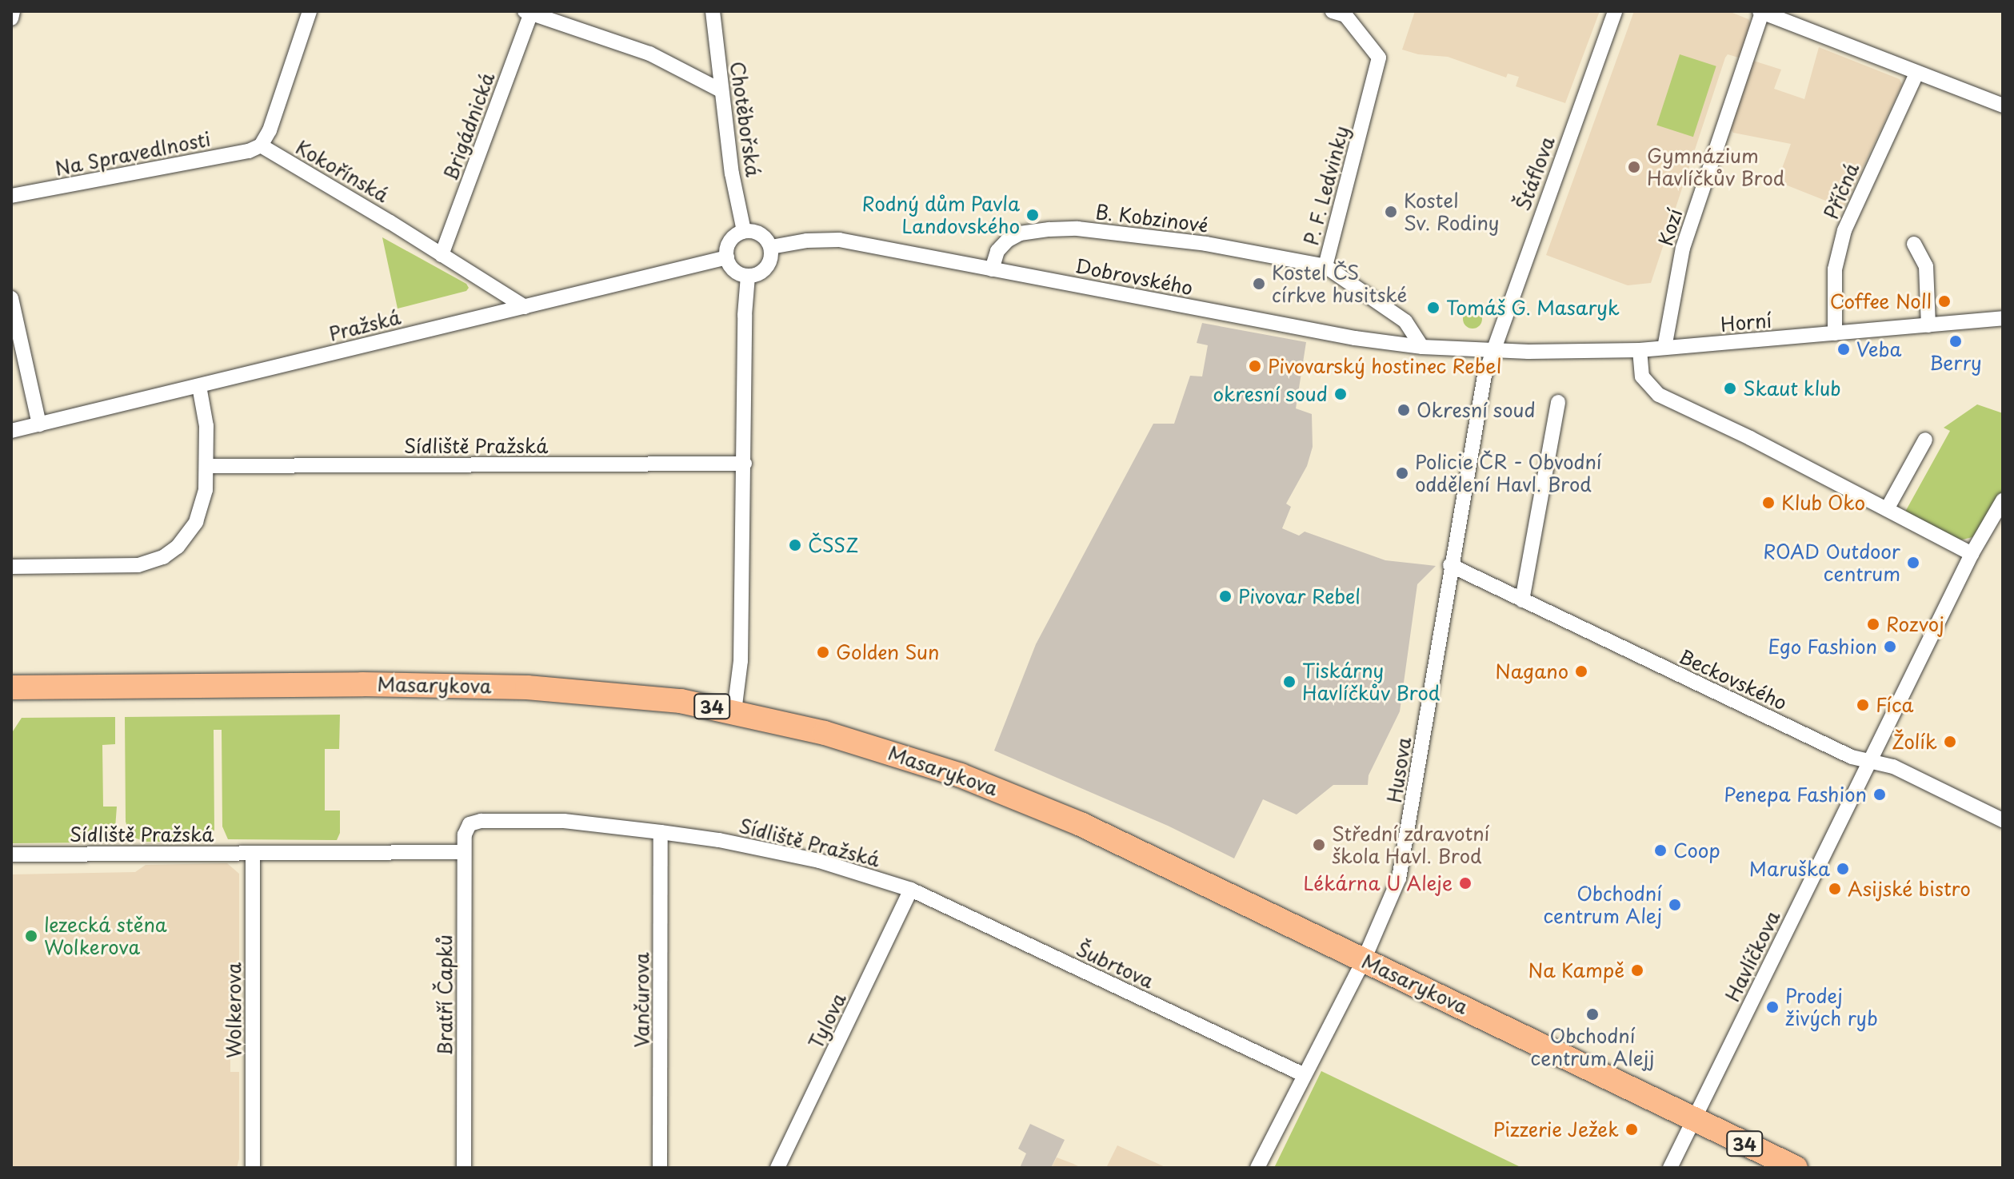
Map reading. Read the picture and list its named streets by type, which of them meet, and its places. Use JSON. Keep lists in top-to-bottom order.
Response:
{
  "streets": {
    "main road": ["Masarykova", "34"],
    "street": [
      "Chotěbořská",
      "Brigádnická",
      "Na Spravedlnosti",
      "Kokořínská",
      "Štáflova",
      "P. F. Ledvinky",
      "Příčná",
      "B. Kobzinové",
      "Kozí",
      "Dobrovského",
      "Horní",
      "Pražská",
      "Sídliště Pražská",
      "Beckovského",
      "Husova",
      "Havlíčkova",
      "Šubrtova",
      "Bratří Čapků",
      "Vančurova",
      "Wolkerova",
      "Tylova"
    ]
  },
  "crossings": [
    ["Chotěbořská", "Dobrovského"],
    ["Chotěbořská", "Pražská"],
    ["Brigádnická", "Kokořínská"],
    ["Na Spravedlnosti", "Kokořínská"],
    ["Kokořínská", "Pražská"],
    ["Štáflova", "Dobrovského"],
    ["Štáflova", "Horní"],
    ["Štáflova", "Husova"],
    ["P. F. Ledvinky", "B. Kobzinové"],
    ["P. F. Ledvinky", "Dobrovského"],
    ["Příčná", "Horní"],
    ["B. Kobzinové", "Dobrovského"],
    ["Kozí", "Horní"],
    ["Dobrovského", "Horní"],
    ["Dobrovského", "Pražská"],
    ["Dobrovského", "Husova"],
    ["Horní", "Husova"],
    ["Sídliště Pražská", "Šubrtova"],
    ["Sídliště Pražská", "Bratří Čapků"],
    ["Sídliště Pražská", "Vančurova"],
    ["Sídliště Pražská", "Wolkerova"],
    ["Sídliště Pražská", "Tylova"],
    ["Beckovského", "Husova"],
    ["Beckovského", "Havlíčkova"],
    ["Masarykova", "Husova"],
    ["Masarykova", "Havlíčkova"],
    ["Husova", "Šubrtova"],
    ["Šubrtova", "Tylova"]
  ],
  "places": [
    "Gymnázium Havlíčkův Brod",
    "Kostel Sv. Rodiny",
    "Rodný dům Pavla Landovského",
    "Kostel ČS církve husitské",
    "Coffee Noll",
    "Tomáš G. Masaryk",
    "Berry",
    "Veba",
    "Pivovarský hostinec Rebel",
    "Skaut klub",
    "okresní soud",
    "Okresní soud",
    "Policie ČR - Obvodní oddělení Havl. Brod",
    "Klub Oko",
    "ČSSZ",
    "ROAD Outdoor centrum",
    "Pivovar Rebel",
    "Rozvoj",
    "Ego Fashion",
    "Golden Sun",
    "Nagano",
    "Tiskárny Havlíčkův Brod",
    "Fíca",
    "Žolík",
    "Penepa Fashion",
    "Střední zdravotní škola Havl. Brod",
    "Coop",
    "Maruška",
    "Lékárna U Aleje",
    "Asijské bistro",
    "Obchodní centrum Alej",
    "lezecká stěna Wolkerova",
    "Na Kampě",
    "Prodej živých ryb",
    "Obchodní centrum Alejj",
    "Pizzerie Ježek"
  ]
}
